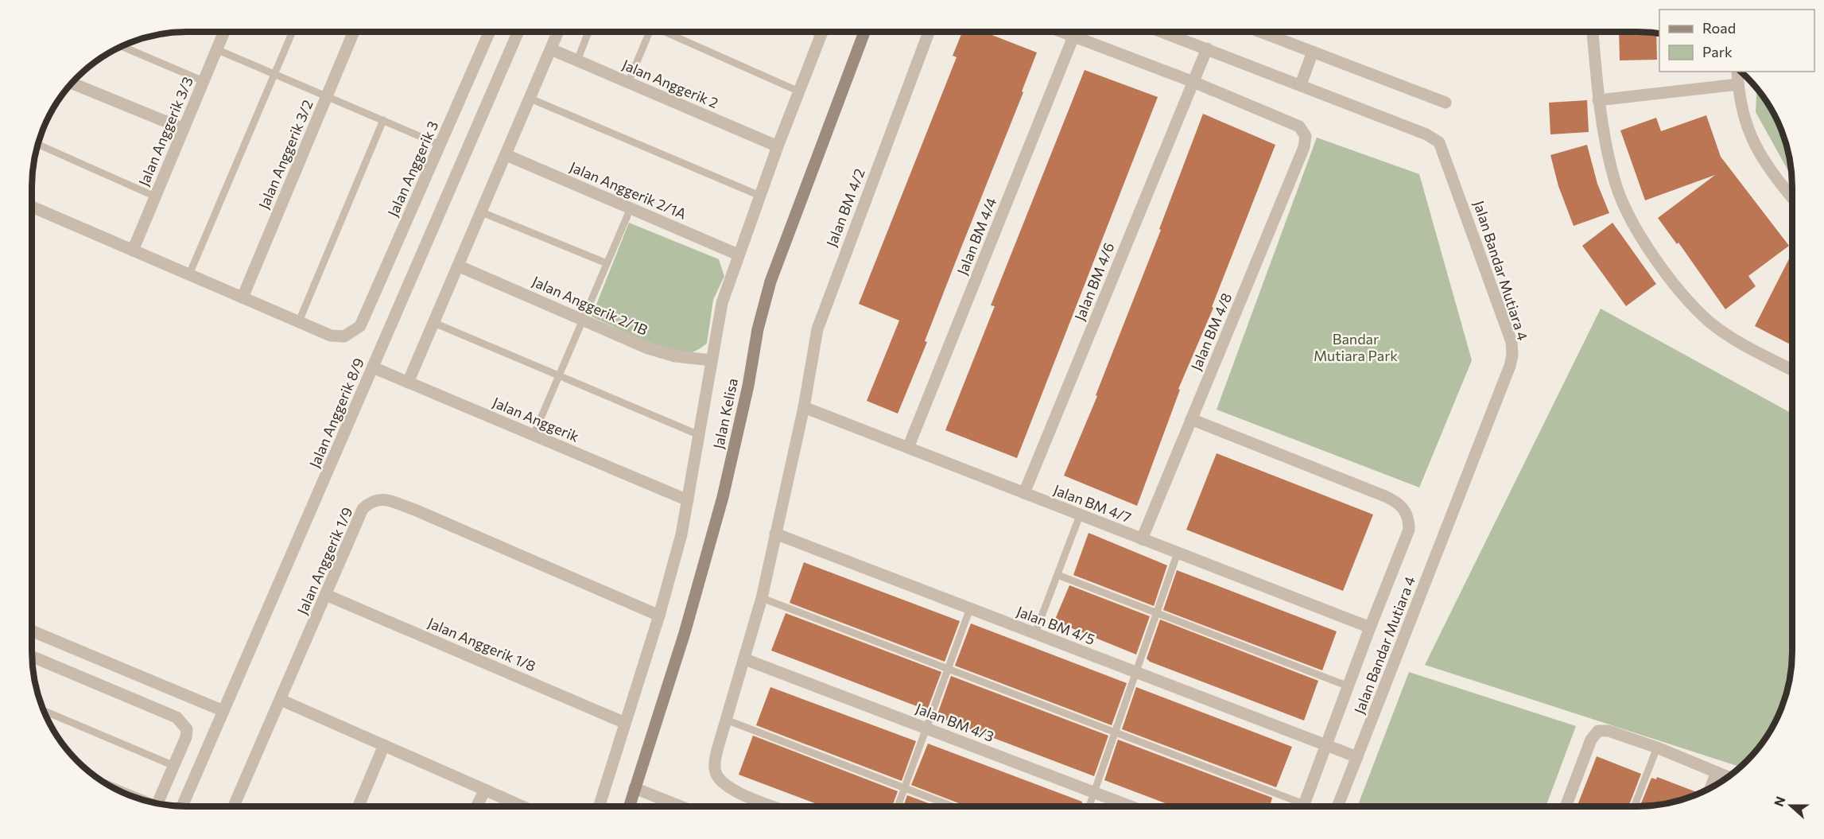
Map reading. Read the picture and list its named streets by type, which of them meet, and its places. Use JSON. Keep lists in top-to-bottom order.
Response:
{
  "streets": {
    "main road": ["Jalan Kelisa"],
    "street": [
      "Jalan Anggerik 2",
      "Jalan Anggerik 3/3",
      "Jalan Anggerik 3/2",
      "Jalan Anggerik 3",
      "Jalan Anggerik 2/1A",
      "Jalan BM 4/2",
      "Jalan BM 4/4",
      "Jalan Bandar Mutiara 4",
      "Jalan BM 4/6",
      "Jalan Anggerik 2/1B",
      "Jalan BM 4/8",
      "Jalan Anggerik 8/9",
      "Jalan Anggerik",
      "Jalan BM 4/7",
      "Jalan Anggerik 1/9",
      "Jalan BM 4/5",
      "Jalan Anggerik 1/8",
      "Jalan BM 4/3"
    ]
  },
  "crossings": [
    ["Jalan BM 4/2", "Jalan BM 4/7"],
    ["Jalan BM 4/2", "Jalan BM 4/5"],
    ["Jalan BM 4/2", "Jalan BM 4/3"],
    ["Jalan BM 4/4", "Jalan BM 4/7"],
    ["Jalan Bandar Mutiara 4", "Jalan BM 4/6"],
    ["Jalan Bandar Mutiara 4", "Jalan BM 4/5"],
    ["Jalan BM 4/6", "Jalan BM 4/8"],
    ["Jalan BM 4/6", "Jalan BM 4/7"],
    ["Jalan BM 4/8", "Jalan BM 4/7"],
    ["Jalan Anggerik 8/9", "Jalan Anggerik"],
    ["Jalan Anggerik 1/9", "Jalan Anggerik 1/8"]
  ],
  "parks": ["Bandar Mutiara Park"],
  "legend": ["Road", "Park"],
  "north": "left"
}
